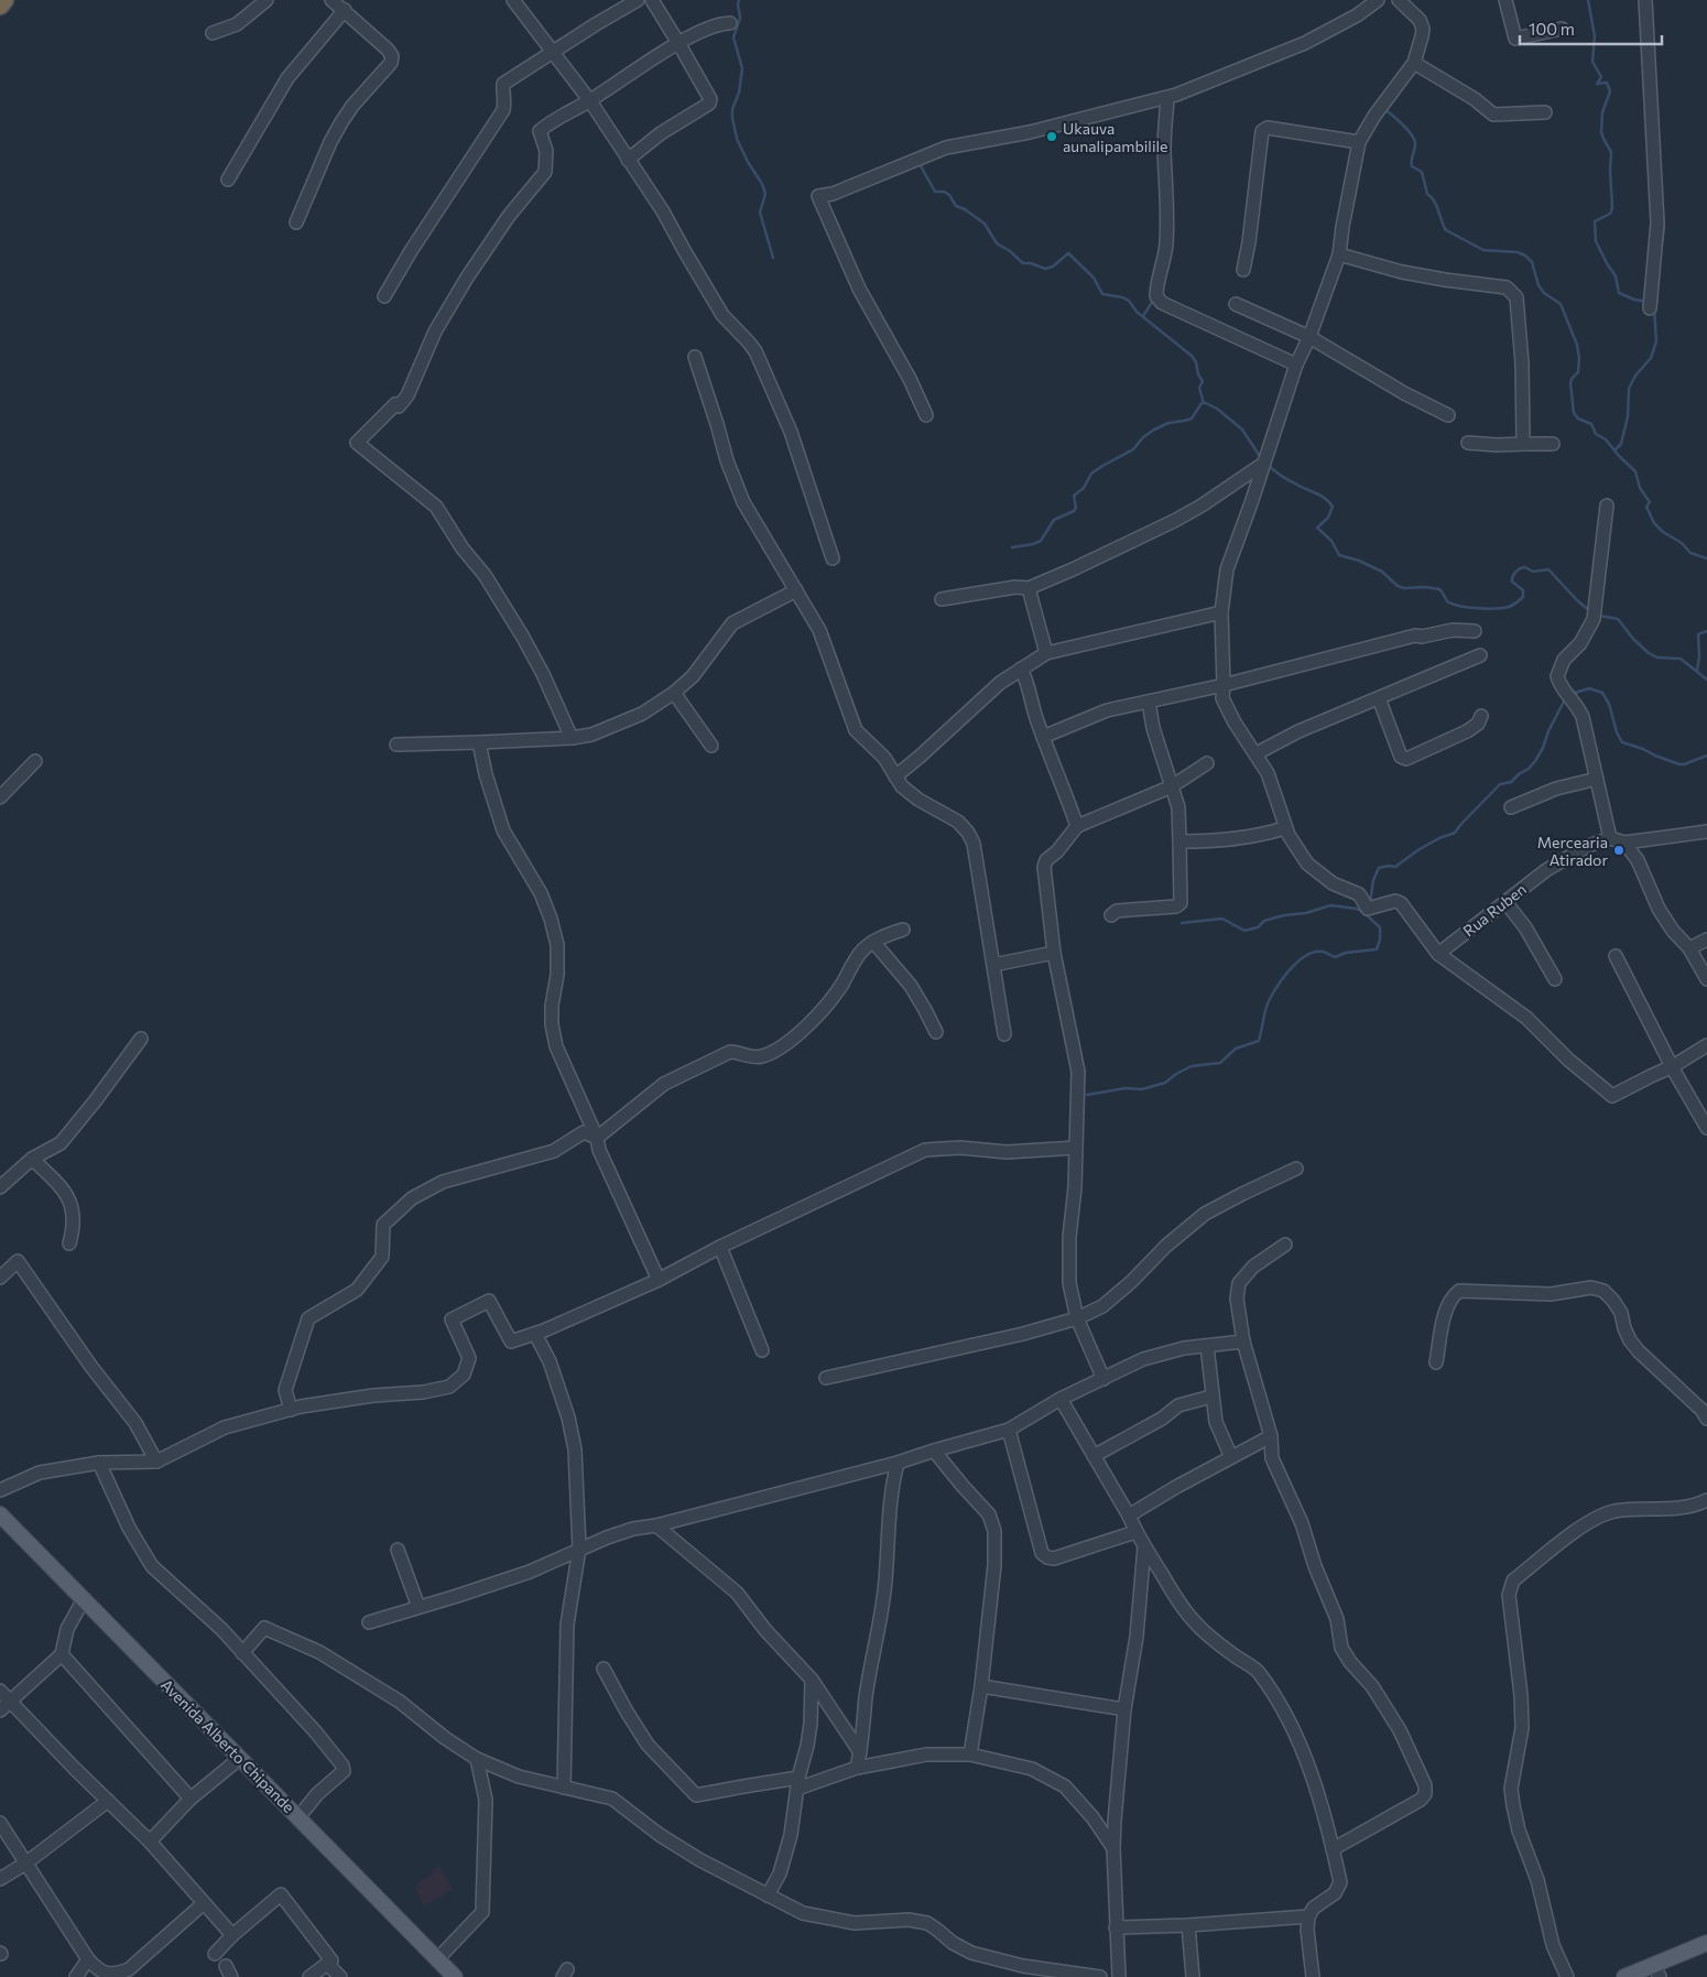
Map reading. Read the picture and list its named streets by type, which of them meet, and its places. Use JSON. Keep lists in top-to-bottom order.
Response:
{
  "streets": {
    "main road": ["Avenida Alberto Chipande"],
    "street": ["Rua Ruben"]
  },
  "places": ["Ukauva aunalipambilile", "Mercearia Atirador"],
  "scale_bar": "100 m"
}
